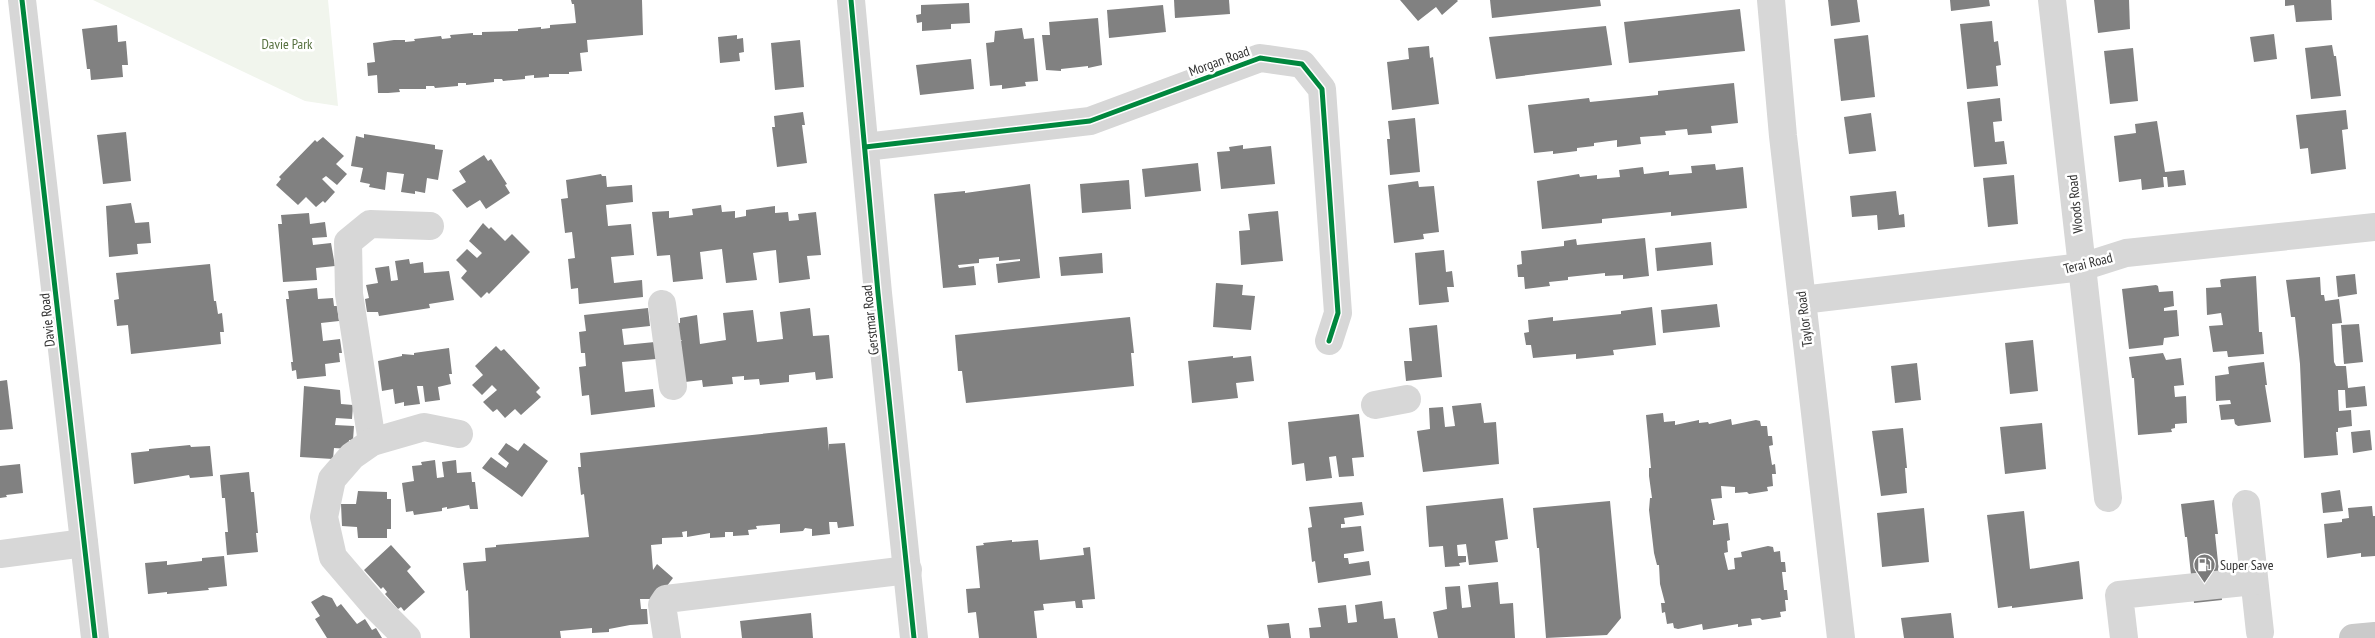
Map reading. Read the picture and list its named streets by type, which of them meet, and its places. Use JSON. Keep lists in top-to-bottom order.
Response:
{
  "streets": {
    "street": [
      "Morgan Road",
      "Woods Road",
      "Terai Road",
      "Taylor Road",
      "Davie Road",
      "Gerstmar Road"
    ]
  },
  "crossings": [
    ["Morgan Road", "Gerstmar Road"],
    ["Woods Road", "Terai Road"],
    ["Terai Road", "Taylor Road"]
  ],
  "parks": ["Davie Park"],
  "places": {
    "fuel station": ["Super Save"]
  }
}
